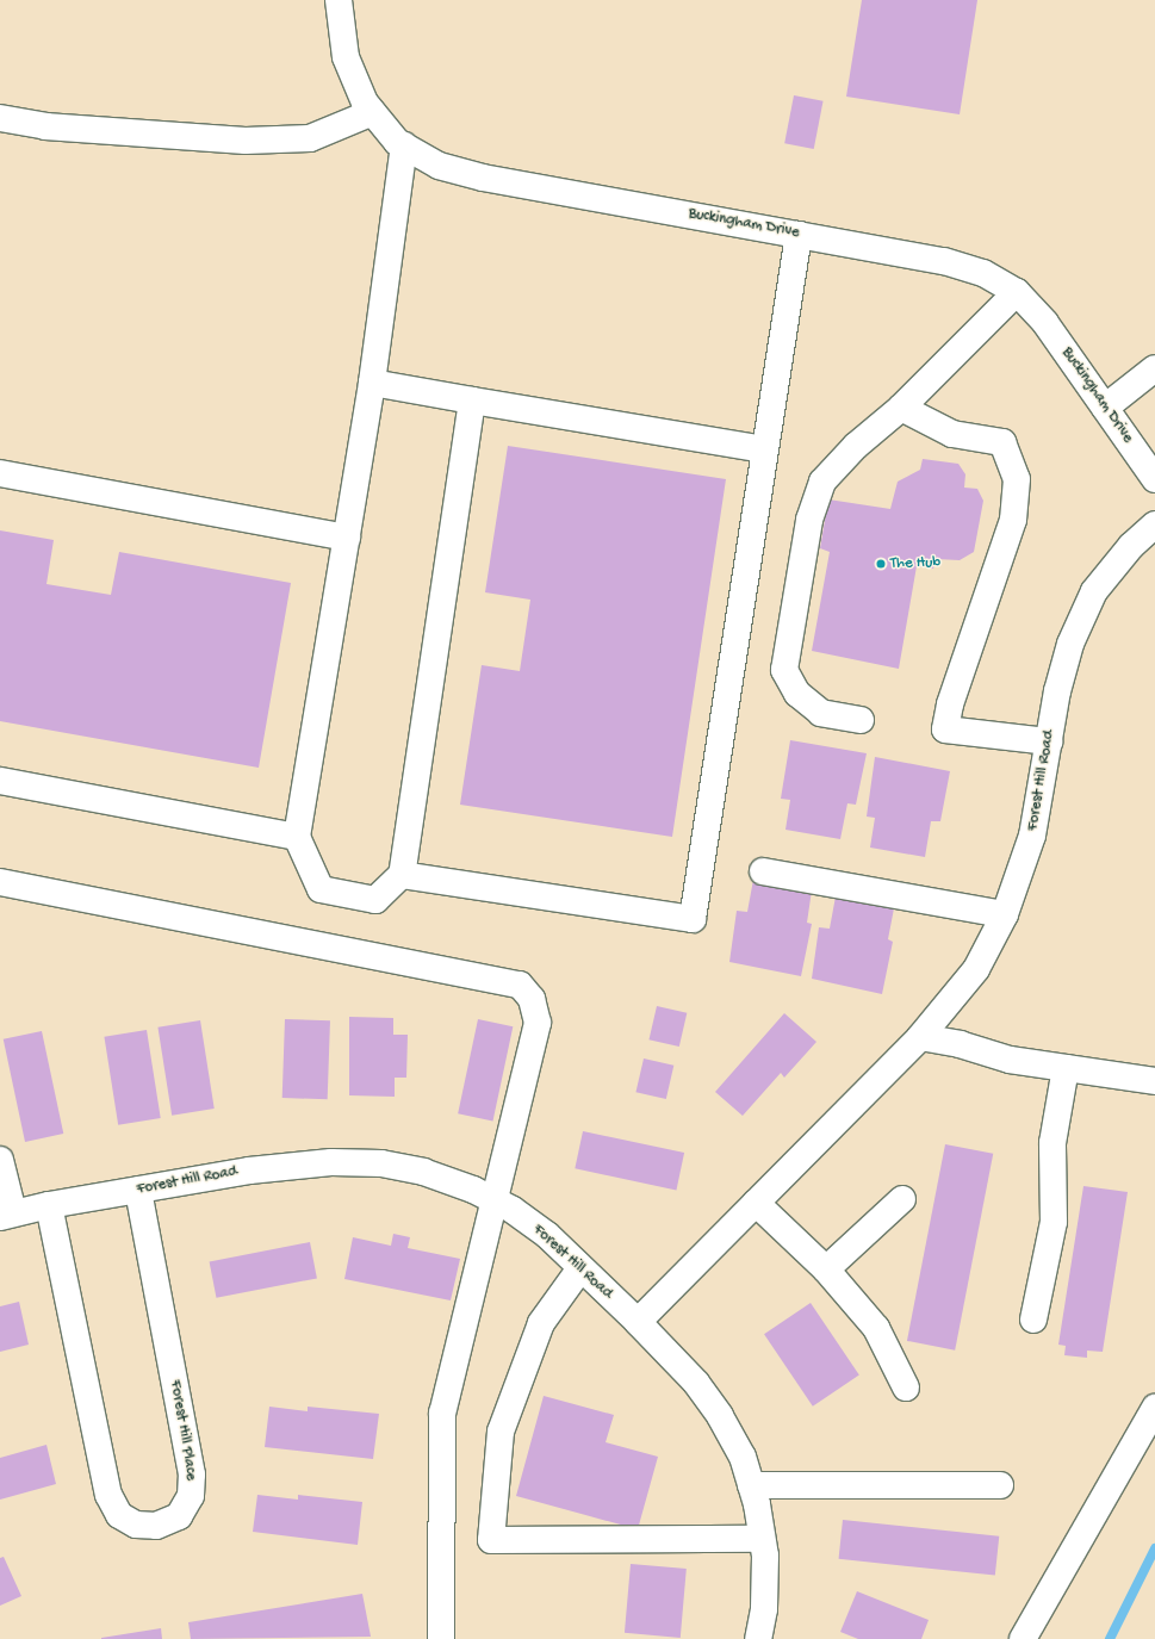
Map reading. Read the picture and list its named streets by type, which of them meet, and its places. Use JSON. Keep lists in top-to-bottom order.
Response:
{
  "streets": {
    "street": ["Buckingham Drive", "Forest Hill Road", "Forest Hill Place"]
  },
  "crossings": [
    ["Forest Hill Road", "Forest Hill Place"]
  ],
  "places": ["The Hub"]
}
